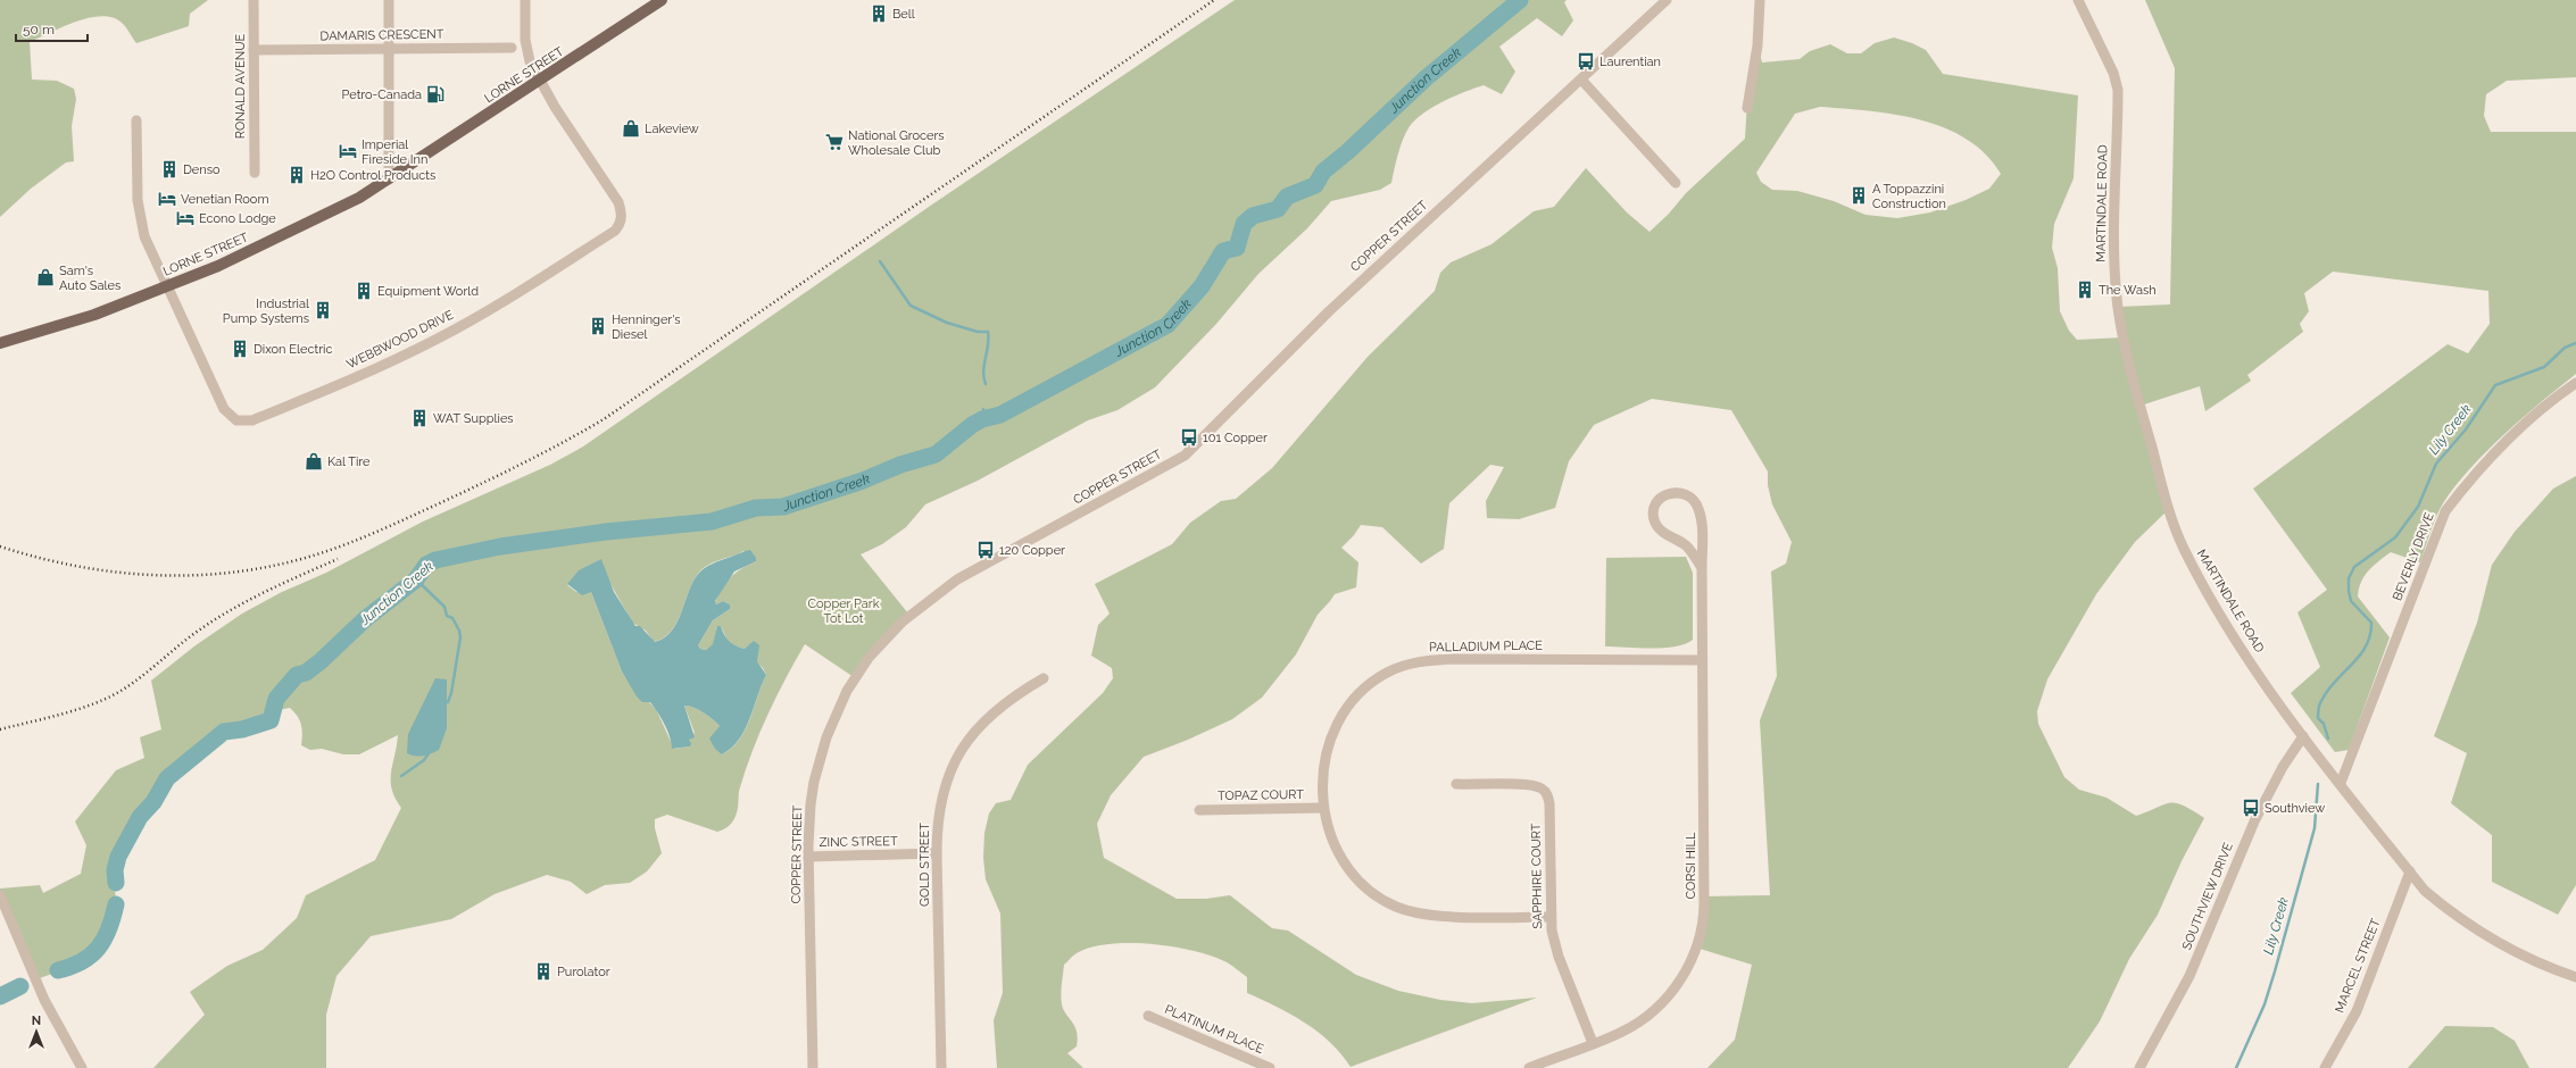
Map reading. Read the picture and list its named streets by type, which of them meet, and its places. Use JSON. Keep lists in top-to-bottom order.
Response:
{
  "streets": {
    "main road": ["LORNE STREET"],
    "street": [
      "DAMARIS CRESCENT",
      "RONALD AVENUE",
      "MARTINDALE ROAD",
      "COPPER STREET",
      "WEBBWOOD DRIVE",
      "BEVERLY DRIVE",
      "PALLADIUM PLACE",
      "TOPAZ COURT",
      "ZINC STREET",
      "GOLD STREET",
      "CORSI HILL",
      "SAPPHIRE COURT",
      "SOUTHVIEW DRIVE",
      "MARCEL STREET",
      "PLATINUM PLACE"
    ]
  },
  "crossings": [
    ["DAMARIS CRESCENT", "RONALD AVENUE"],
    ["LORNE STREET", "WEBBWOOD DRIVE"],
    ["MARTINDALE ROAD", "BEVERLY DRIVE"],
    ["MARTINDALE ROAD", "SOUTHVIEW DRIVE"],
    ["MARTINDALE ROAD", "MARCEL STREET"],
    ["COPPER STREET", "ZINC STREET"],
    ["PALLADIUM PLACE", "TOPAZ COURT"],
    ["PALLADIUM PLACE", "CORSI HILL"],
    ["PALLADIUM PLACE", "SAPPHIRE COURT"],
    ["ZINC STREET", "GOLD STREET"],
    ["CORSI HILL", "SAPPHIRE COURT"]
  ],
  "water": ["Junction Creek", "Lily Creek"],
  "parks": ["Copper Park Tot Lot"],
  "places": {
    "building": [
      "Bell",
      "Denso",
      "H2O Control Products",
      "A Toppazzini Construction",
      "The Wash",
      "Equipment World",
      "Industrial Pump Systems",
      "Henninger's Diesel",
      "Dixon Electric",
      "WAT Supplies",
      "Purolator"
    ],
    "bus stop": [
      "Laurentian",
      "101 Copper",
      "120 Copper",
      "Southview"
    ],
    "fuel station": ["Petro-Canada"],
    "shop": ["Lakeview", "Sam's Auto Sales", "Kal Tire"],
    "supermarket": ["National Grocers Wholesale Club"],
    "hotel": ["Imperial Fireside Inn", "Venetian Room", "Econo Lodge"]
  },
  "scale_bar": "50 m",
  "north": "top"
}
